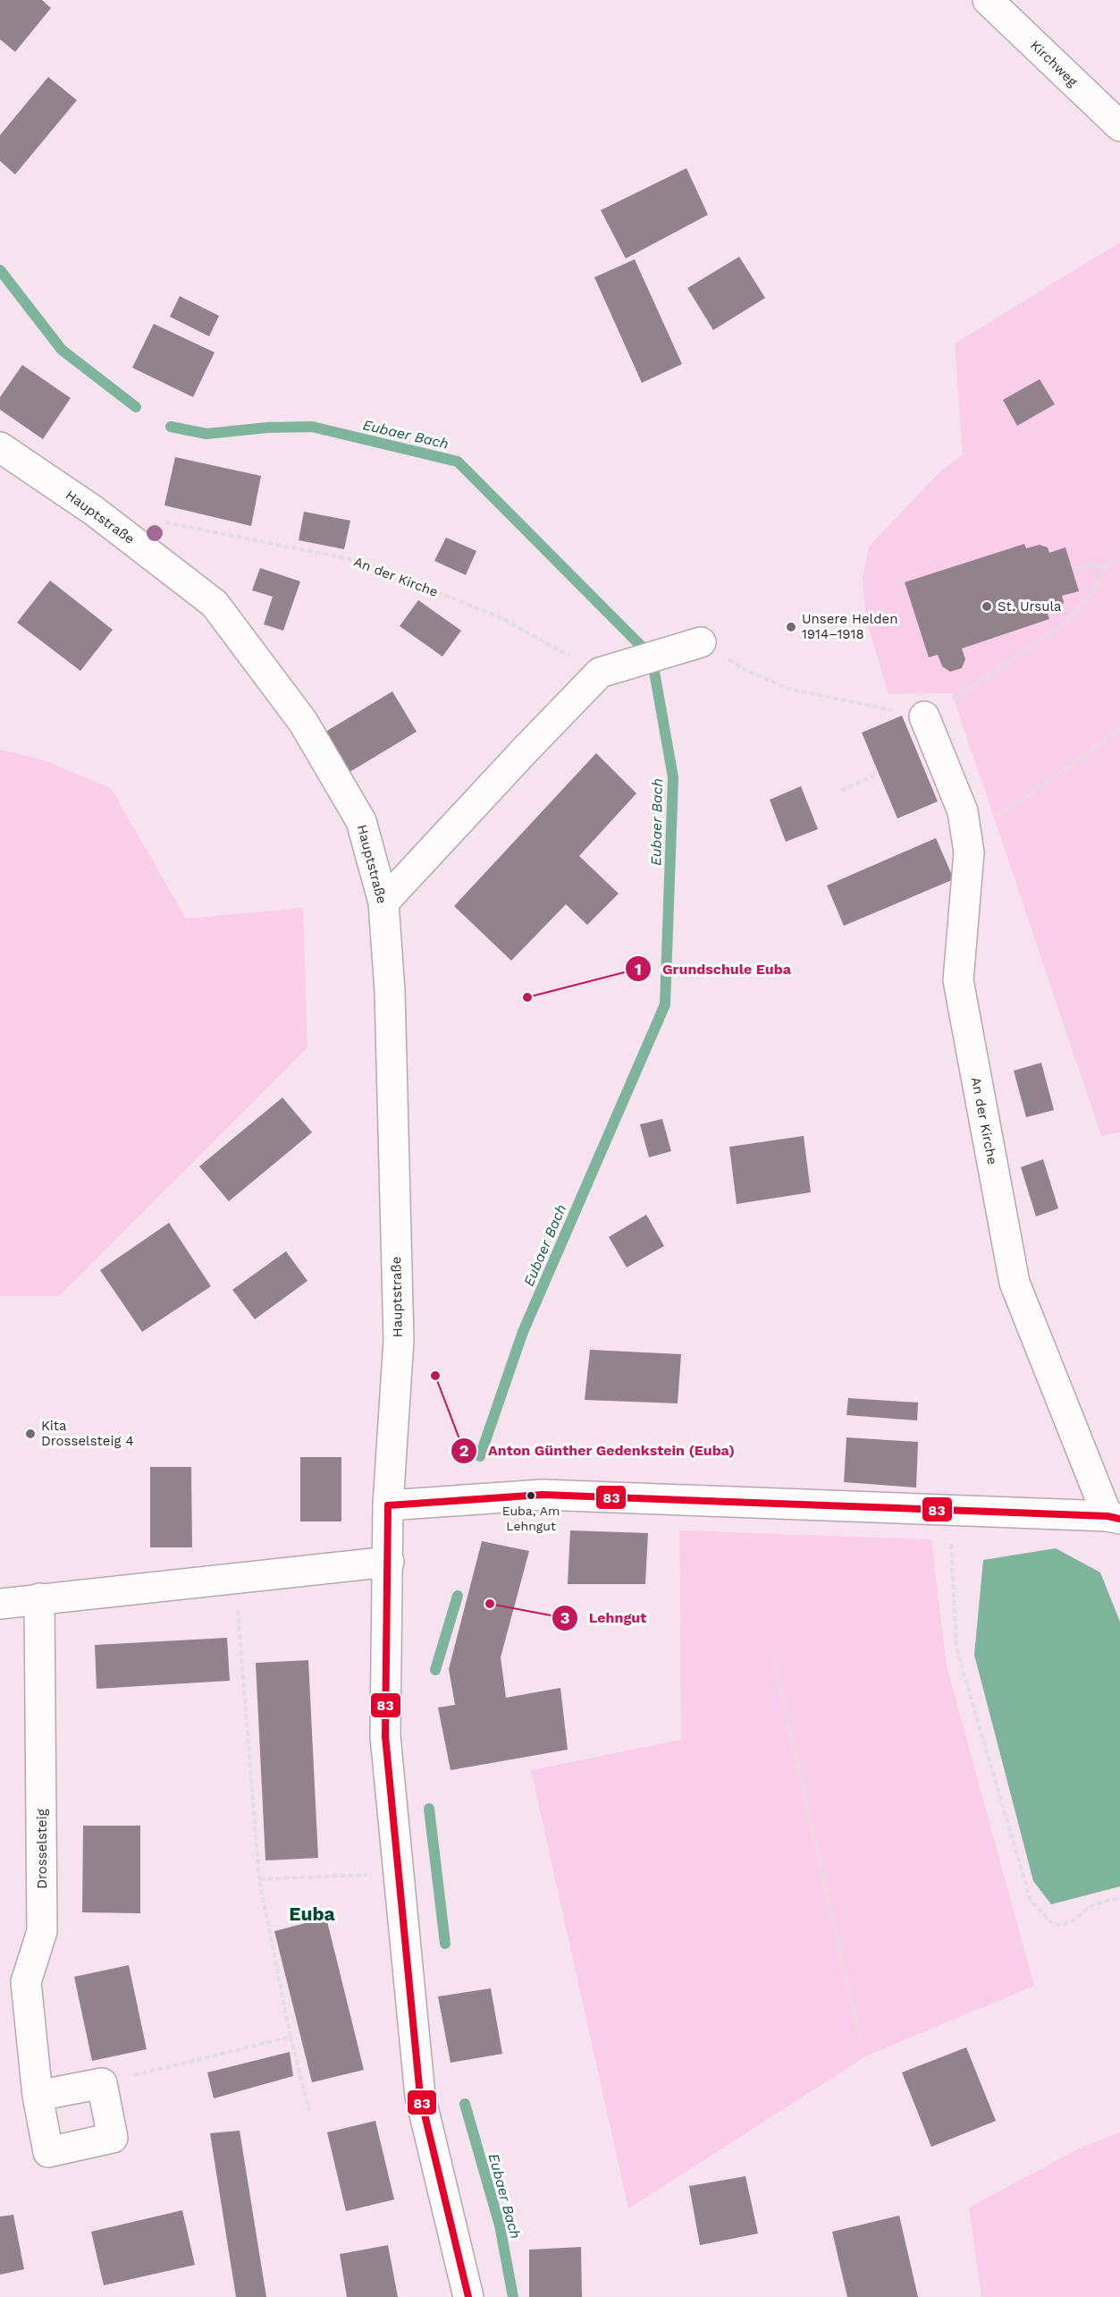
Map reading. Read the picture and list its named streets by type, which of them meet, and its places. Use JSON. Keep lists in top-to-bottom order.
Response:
{
  "streets": {
    "street": [
      "Kirchweg",
      "Hauptstraße",
      "An der Kirche",
      "Drosselsteig"
    ]
  },
  "districts": ["Euba"],
  "water": ["Eubaer Bach"],
  "places": [
    "St. Ursula",
    "Unsere Helden 1914–1918",
    "Grundschule Euba",
    "Anton Günther Gedenkstein (Euba)",
    "Kita Drosselsteig 4",
    "Euba, Am Lehngut",
    "Lehngut"
  ],
  "lines": ["transit line 83"]
}
